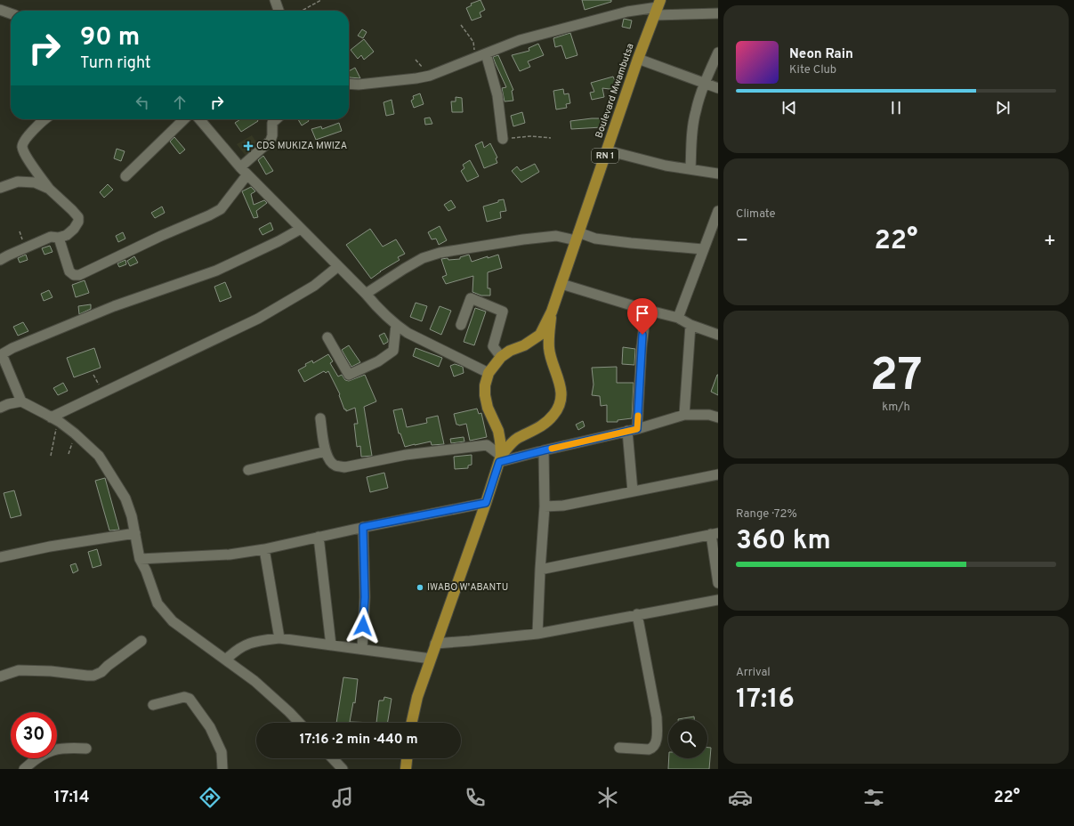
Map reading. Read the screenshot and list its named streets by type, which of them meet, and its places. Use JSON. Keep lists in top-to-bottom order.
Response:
{
  "streets": {
    "highway": ["Boulevard Mwambutsa", "RN 1"]
  },
  "crossings": [
    ["Boulevard Mwambutsa", "RN 1"]
  ],
  "places": {
    "health": ["CDS MUKIZA MWIZA"],
    "other": ["IWABO W'ABANTU"]
  },
  "page": {
    "turn": ["90 m", "Turn right"],
    "song": ["Neon Rain", "Kite Club"],
    "tile": [
      "Climate",
      ["27", "km/h"],
      ["Range · 72%", "360 km"],
      ["Arrival", "17:16"]
    ],
    "heat": ["−", "22°", "+"],
    "limit": "30",
    "trip": "17:16 · 2 min · 440 m",
    "tabs": ["17:14", "22°"]
  }
}
